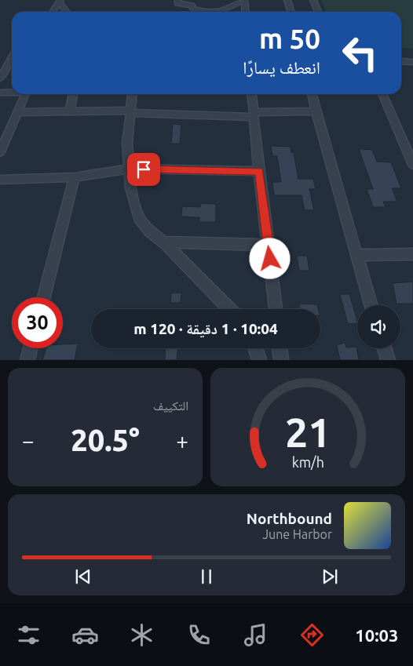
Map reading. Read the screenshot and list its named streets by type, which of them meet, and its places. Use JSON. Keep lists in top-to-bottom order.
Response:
{
  "page": {
    "turn": ["50 m", "انعطف يسارًا"],
    "limit": "30",
    "trip": "10:04 · 1 دقيقة · 120 m",
    "tile": "التكييف",
    "heat": ["−", "20.5°", "+"],
    "song": ["Northbound", "June Harbor"],
    "tabs": "10:03",
    "gauge": ["21", "km/h"]
  }
}
